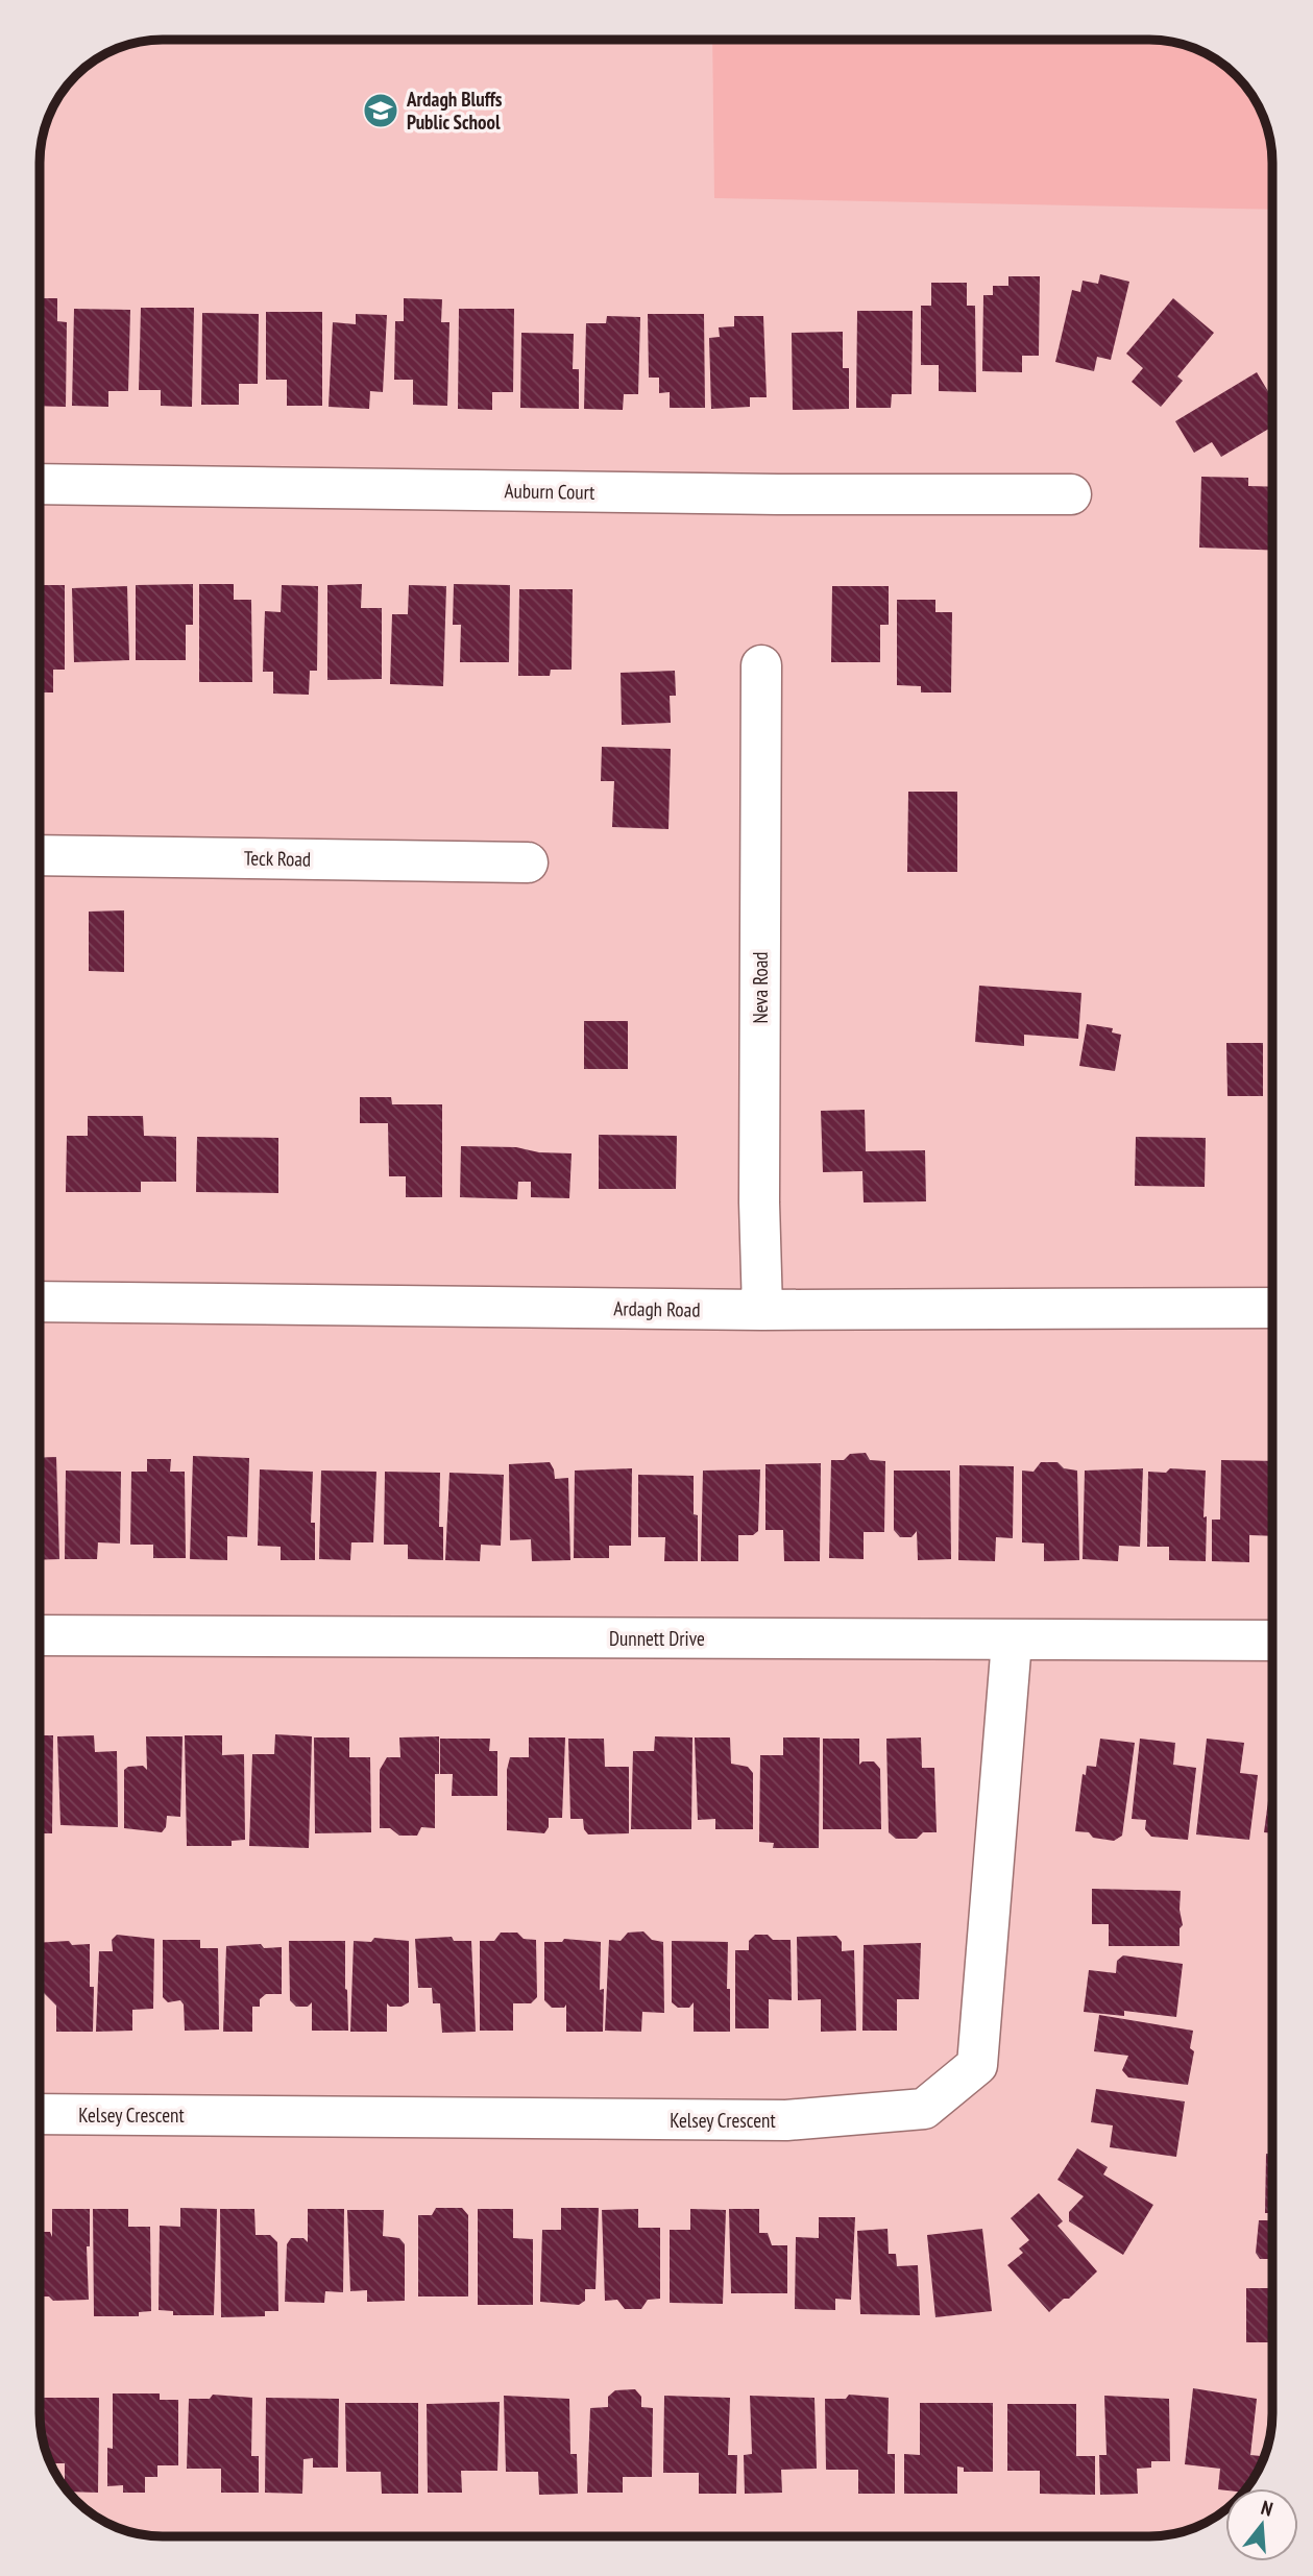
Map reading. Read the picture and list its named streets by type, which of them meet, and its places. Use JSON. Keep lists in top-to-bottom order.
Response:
{
  "streets": {
    "street": [
      "Auburn Court",
      "Teck Road",
      "Neva Road",
      "Ardagh Road",
      "Dunnett Drive",
      "Kelsey Crescent"
    ]
  },
  "crossings": [
    ["Neva Road", "Ardagh Road"],
    ["Dunnett Drive", "Kelsey Crescent"]
  ],
  "places": {
    "school or university": ["Ardagh Bluffs Public School"]
  },
  "north": "top"
}
